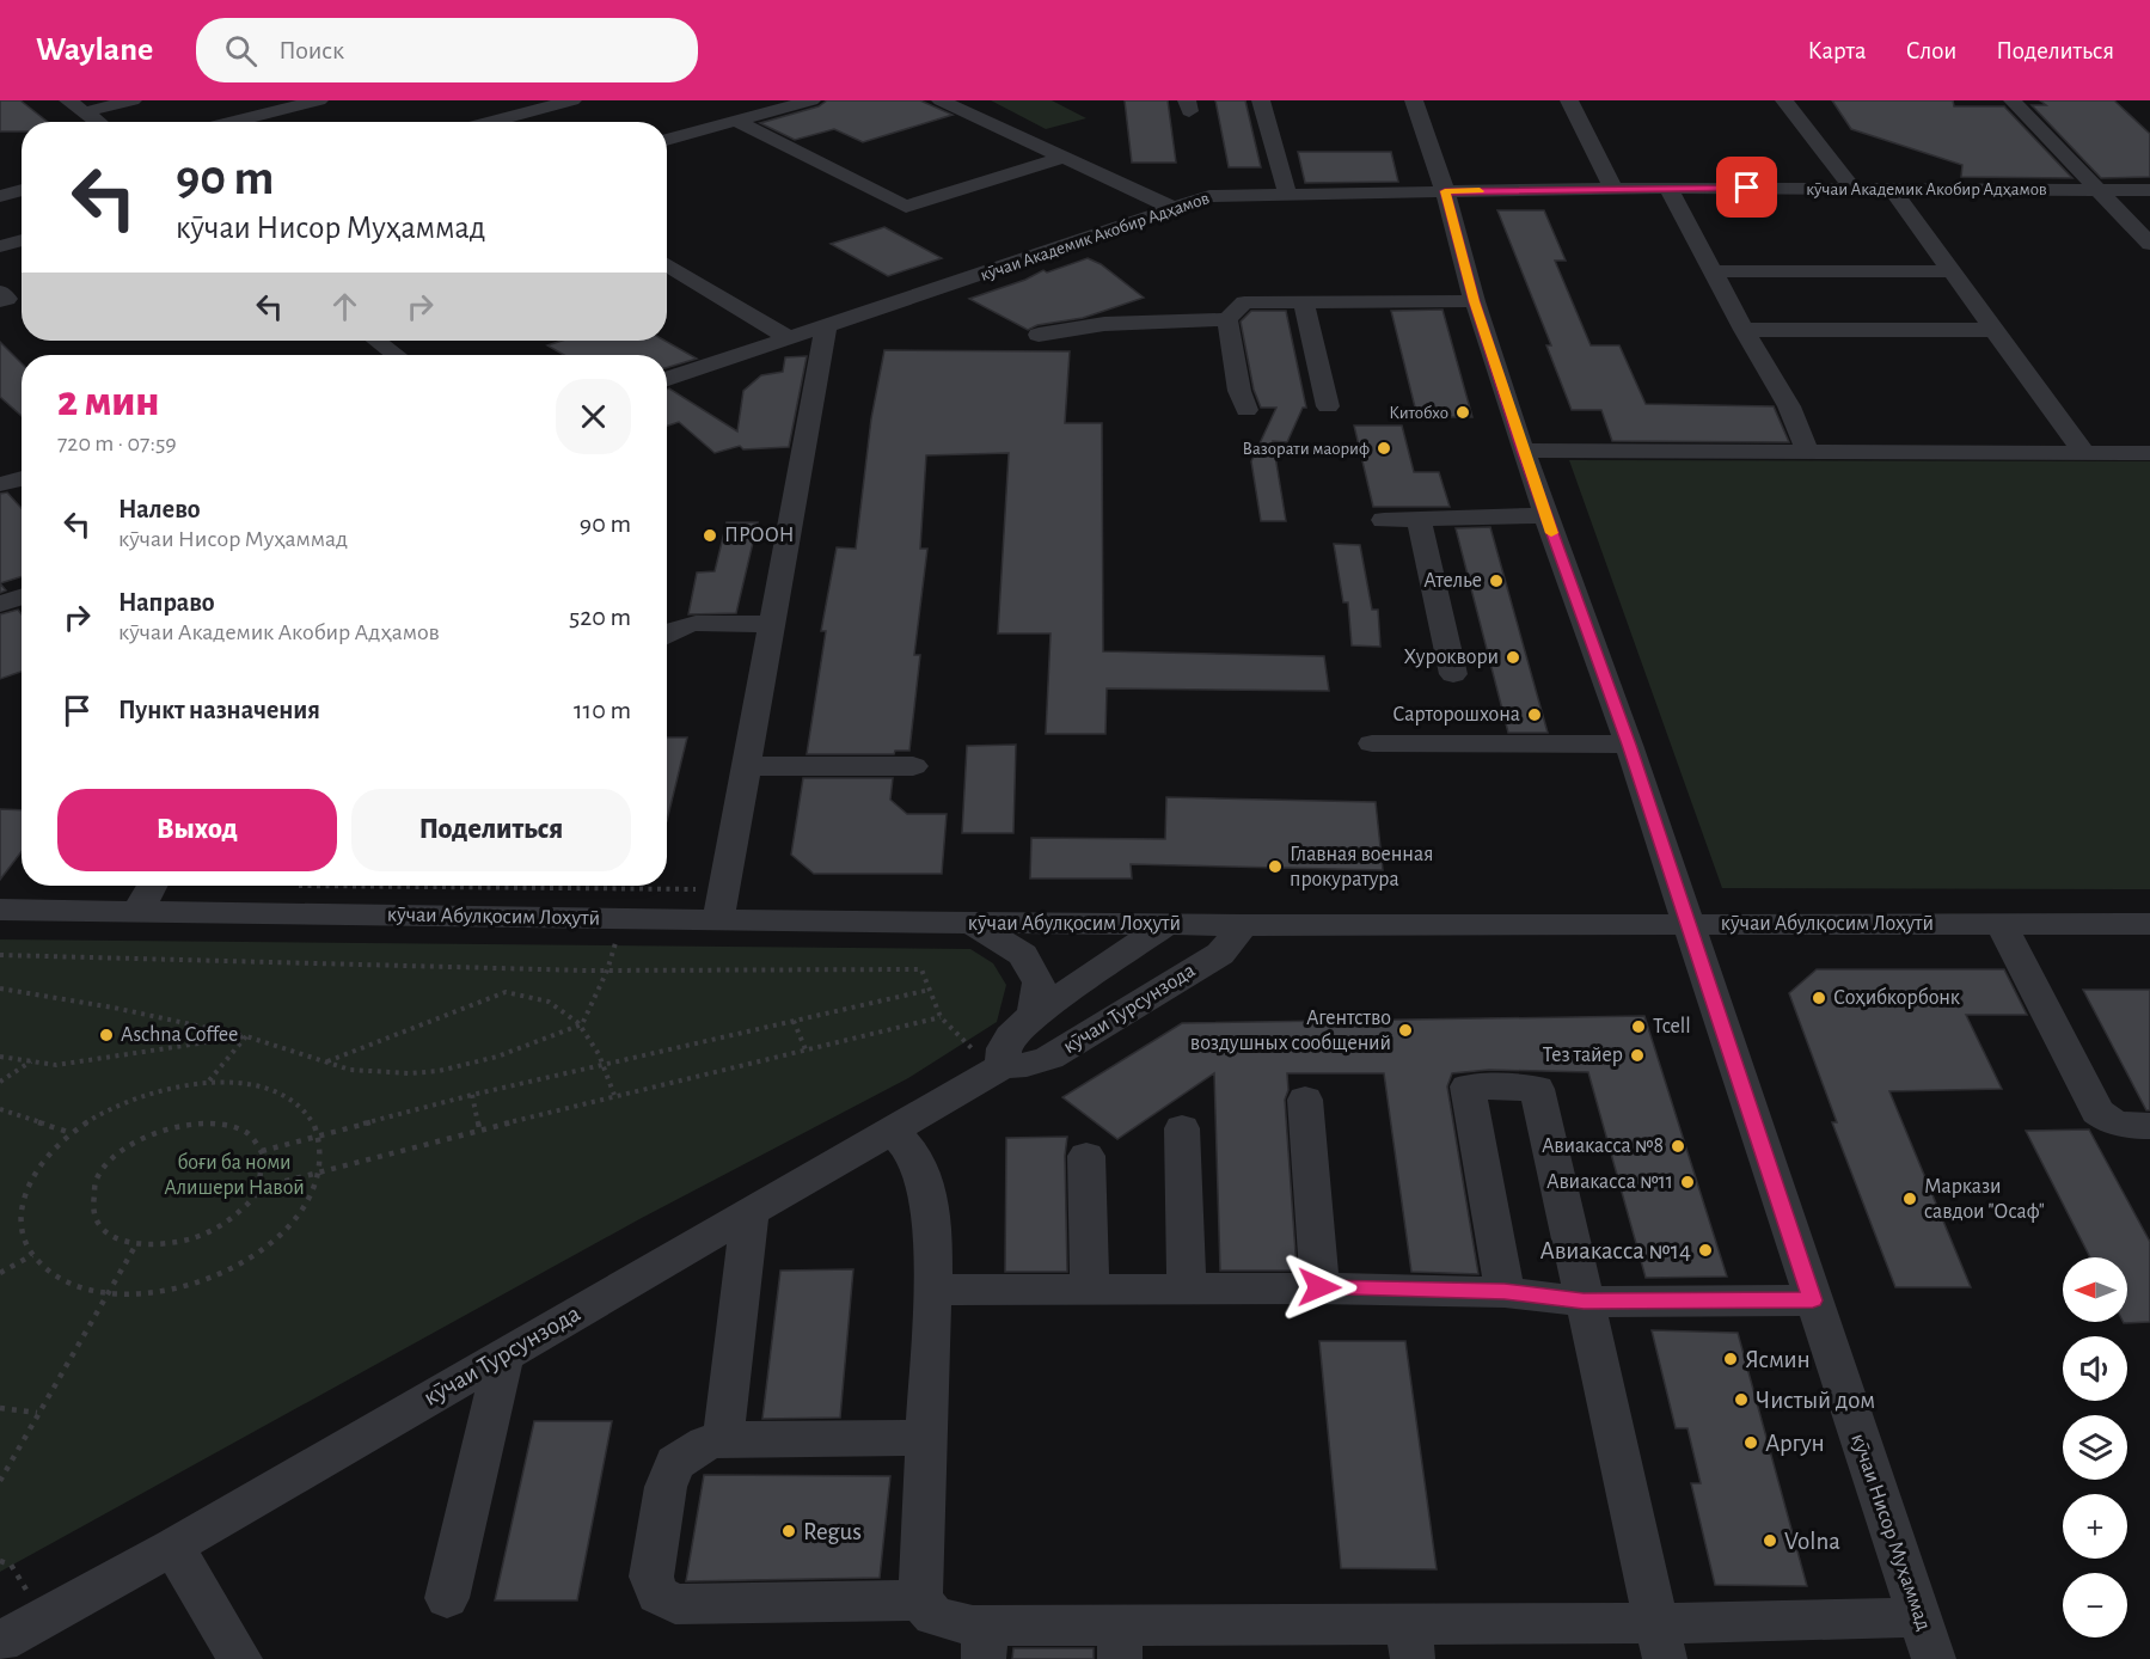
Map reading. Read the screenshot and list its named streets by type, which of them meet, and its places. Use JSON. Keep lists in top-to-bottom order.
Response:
{
  "streets": {
    "street": [
      "кӯчаи Академик Акобир Адҳамов",
      "кӯчаи Абулқосим Лоҳутӣ",
      "кӯчаи Турсунзода",
      "кӯчаи Нисор Муҳаммад"
    ]
  },
  "crossings": [
    ["кӯчаи Академик Акобир Адҳамов", "кӯчаи Нисор Муҳаммад"],
    ["кӯчаи Абулқосим Лоҳутӣ", "кӯчаи Турсунзода"],
    ["кӯчаи Абулқосим Лоҳутӣ", "кӯчаи Нисор Муҳаммад"]
  ],
  "parks": ["боғи ба номи Алишери Навоӣ"],
  "places": [
    "Китобхо",
    "Вазорати маориф",
    "ПРООН",
    "Ателье",
    "Хуроквори",
    "Сарторошхона",
    "Главная военная прокуратура",
    "Соҳибкорбонк",
    "Tcell",
    "Агентство воздушных сообщений",
    "Aschna Coffee",
    "Тез тайер",
    "Авиакасса №8",
    "Авиакасса №11",
    "Маркази савдои \"Осаф\"",
    "Авиакасса №14",
    "Ясмин",
    "Чистый дом",
    "Аргун",
    "Regus",
    "Volna"
  ],
  "north": "left",
  "page": {
    "header": "Waylane",
    "search": "Поиск",
    "nav": ["Карта", "Слои", "Поделиться"],
    "turn": ["90 m", "кӯчаи Нисор Муҳаммад"],
    "heading": ["2 мин", "720 m · 07:59"],
    "list": [
      {
        "name": "Налево",
        "note": "кӯчаи Нисор Муҳаммад",
        "value": "90 m"
      },
      {
        "name": "Направо",
        "note": "кӯчаи Академик Акобир Адҳамов",
        "value": "520 m"
      },
      {
        "name": "Пункт назначения",
        "value": "110 m"
      }
    ],
    "buttons": ["Выход", "Поделиться"],
    "map_buttons": ["+", "−"]
  }
}
